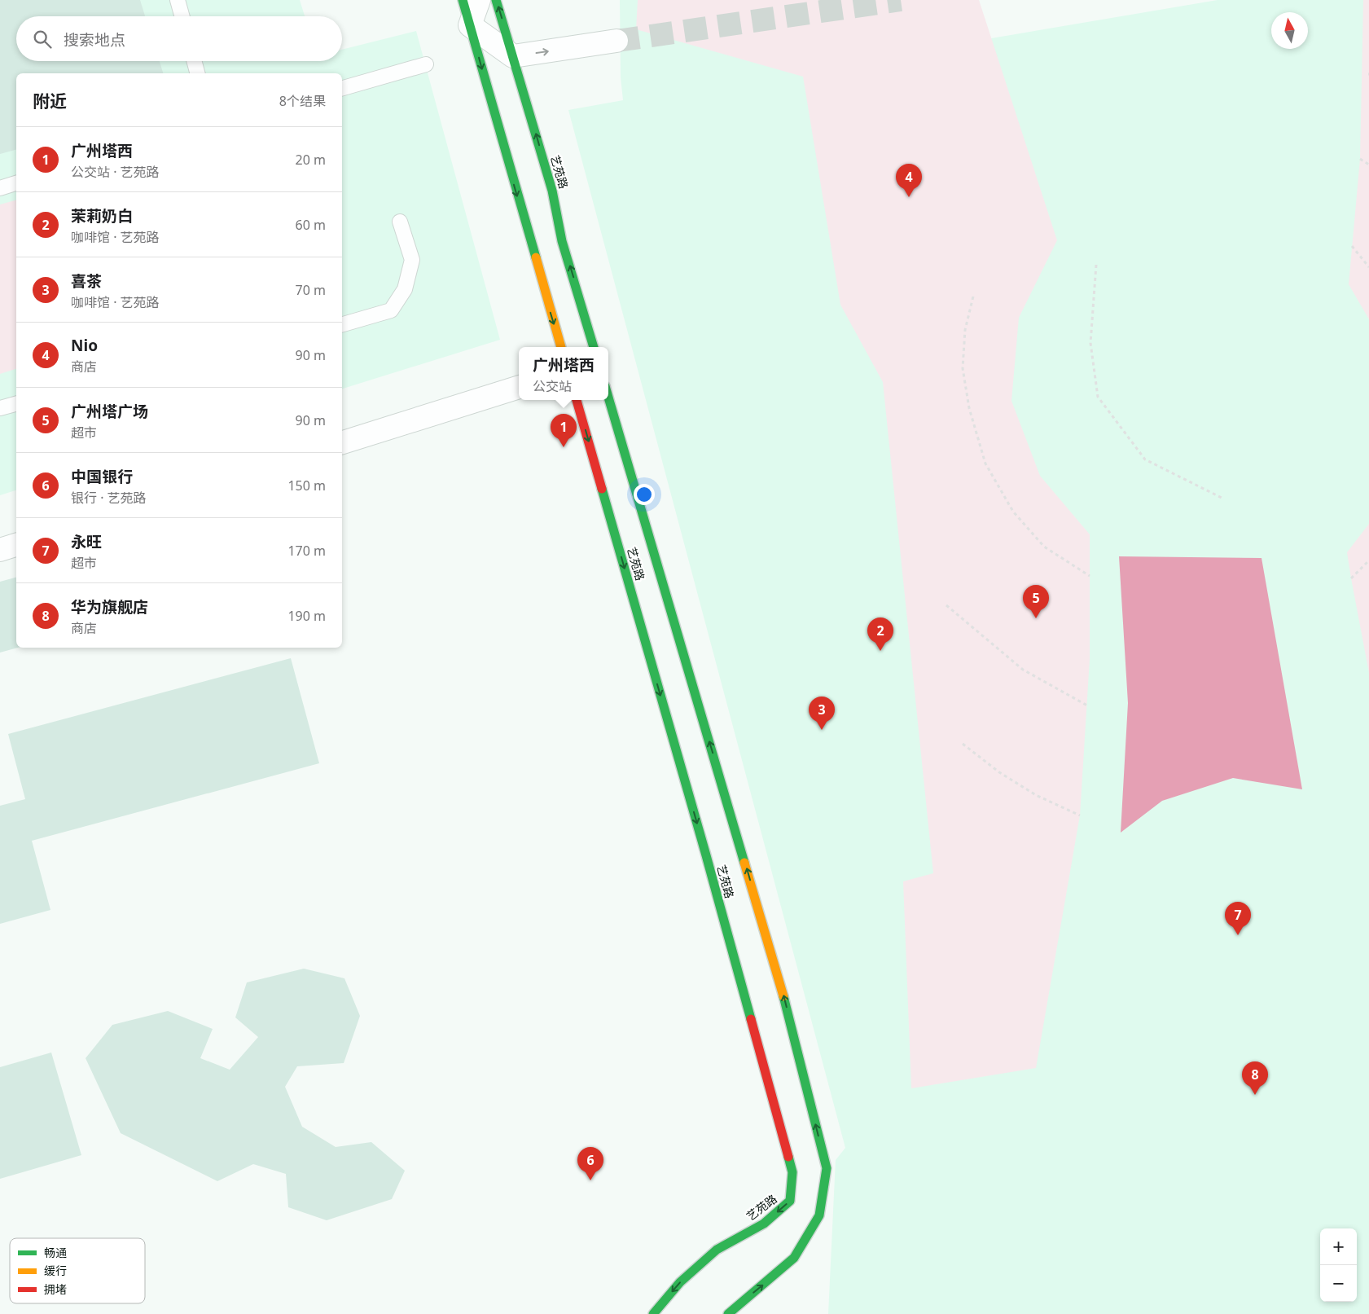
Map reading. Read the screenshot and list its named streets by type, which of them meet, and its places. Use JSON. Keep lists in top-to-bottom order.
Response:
{
  "streets": {
    "street": ["艺苑路"]
  },
  "legend": ["畅通", "缓行", "拥堵"],
  "north": "top",
  "page": {
    "search": "搜索地点",
    "heading": ["附近", "8个结果"],
    "list": [
      {
        "mark": "1",
        "name": "广州塔西",
        "note": "公交站 · 艺苑路",
        "value": "20 m"
      },
      {
        "mark": "2",
        "name": "茉莉奶白",
        "note": "咖啡馆 · 艺苑路",
        "value": "60 m"
      },
      {
        "mark": "3",
        "name": "喜茶",
        "note": "咖啡馆 · 艺苑路",
        "value": "70 m"
      },
      {
        "mark": "4",
        "name": "Nio",
        "note": "商店",
        "value": "90 m"
      },
      {
        "mark": "5",
        "name": "广州塔广场",
        "note": "超市",
        "value": "90 m"
      },
      {
        "mark": "6",
        "name": "中国银行",
        "note": "银行 · 艺苑路",
        "value": "150 m"
      },
      {
        "mark": "7",
        "name": "永旺",
        "note": "超市",
        "value": "170 m"
      },
      {
        "mark": "8",
        "name": "华为旗舰店",
        "note": "商店",
        "value": "190 m"
      }
    ],
    "pins": [
      "4",
      "1",
      "5",
      "2",
      "3",
      "7",
      "8",
      "6"
    ],
    "popup": ["广州塔西", "公交站"],
    "map_buttons": ["+", "−"]
  }
}
